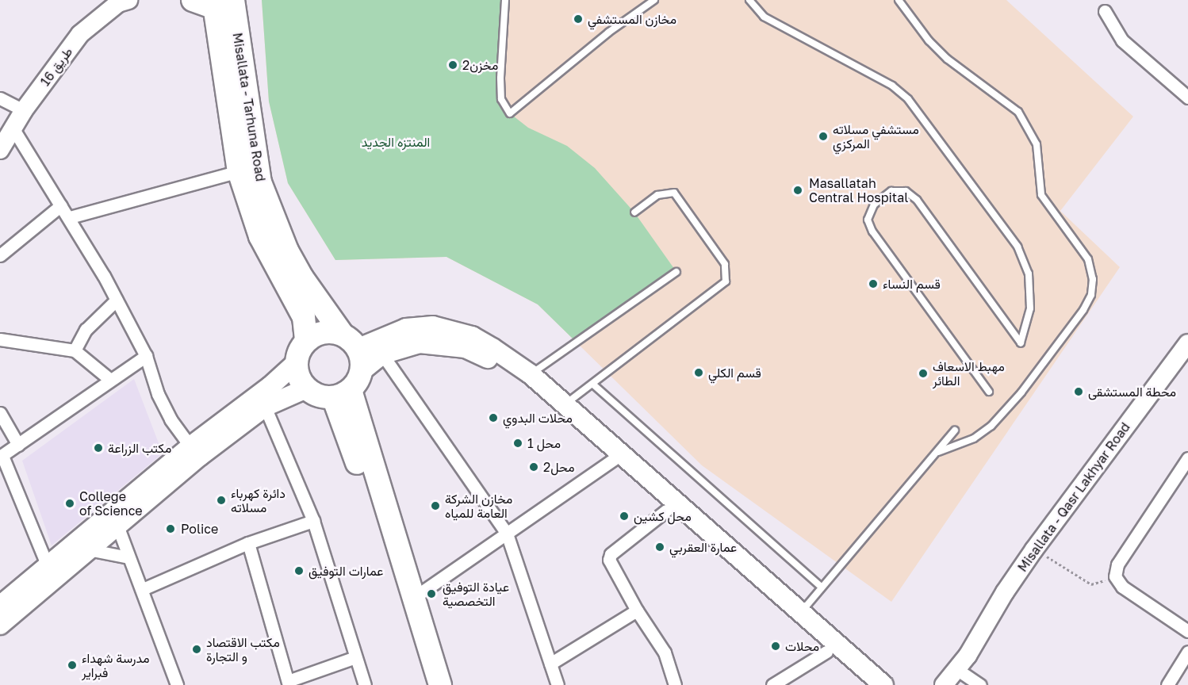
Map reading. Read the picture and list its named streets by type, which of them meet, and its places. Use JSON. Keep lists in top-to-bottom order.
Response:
{
  "streets": {
    "highway": ["Misallata - Tarhuna Road"],
    "main road": ["طريق 16", "Misallata - Qasr Lakhyar Road"]
  },
  "parks": ["المنتزه الجديد"],
  "places": [
    "مخازن المستشفي",
    "مخزن2",
    "مستشفي مسلاته المركزي",
    "Masallatah Central Hospital",
    "قسم النساء",
    "قسم الكلي",
    "مهبط الاسعاف الطائر",
    "محطة المستشقى",
    "محلات البدوي",
    "محل 1",
    "مكتب الزراعة",
    "محل2",
    "دائرة كهرباء مسلاته",
    "College of Science",
    "مخازن الشركة العامة للمياه",
    "محل كشين",
    "Police",
    "عمارة العقربي",
    "عمارات التوفيق",
    "عيادة التوفيق التخصصية",
    "محلات",
    "مكتب الاقتصاد و التجارة",
    "مدرسة شهداء فبراير"
  ]
}
